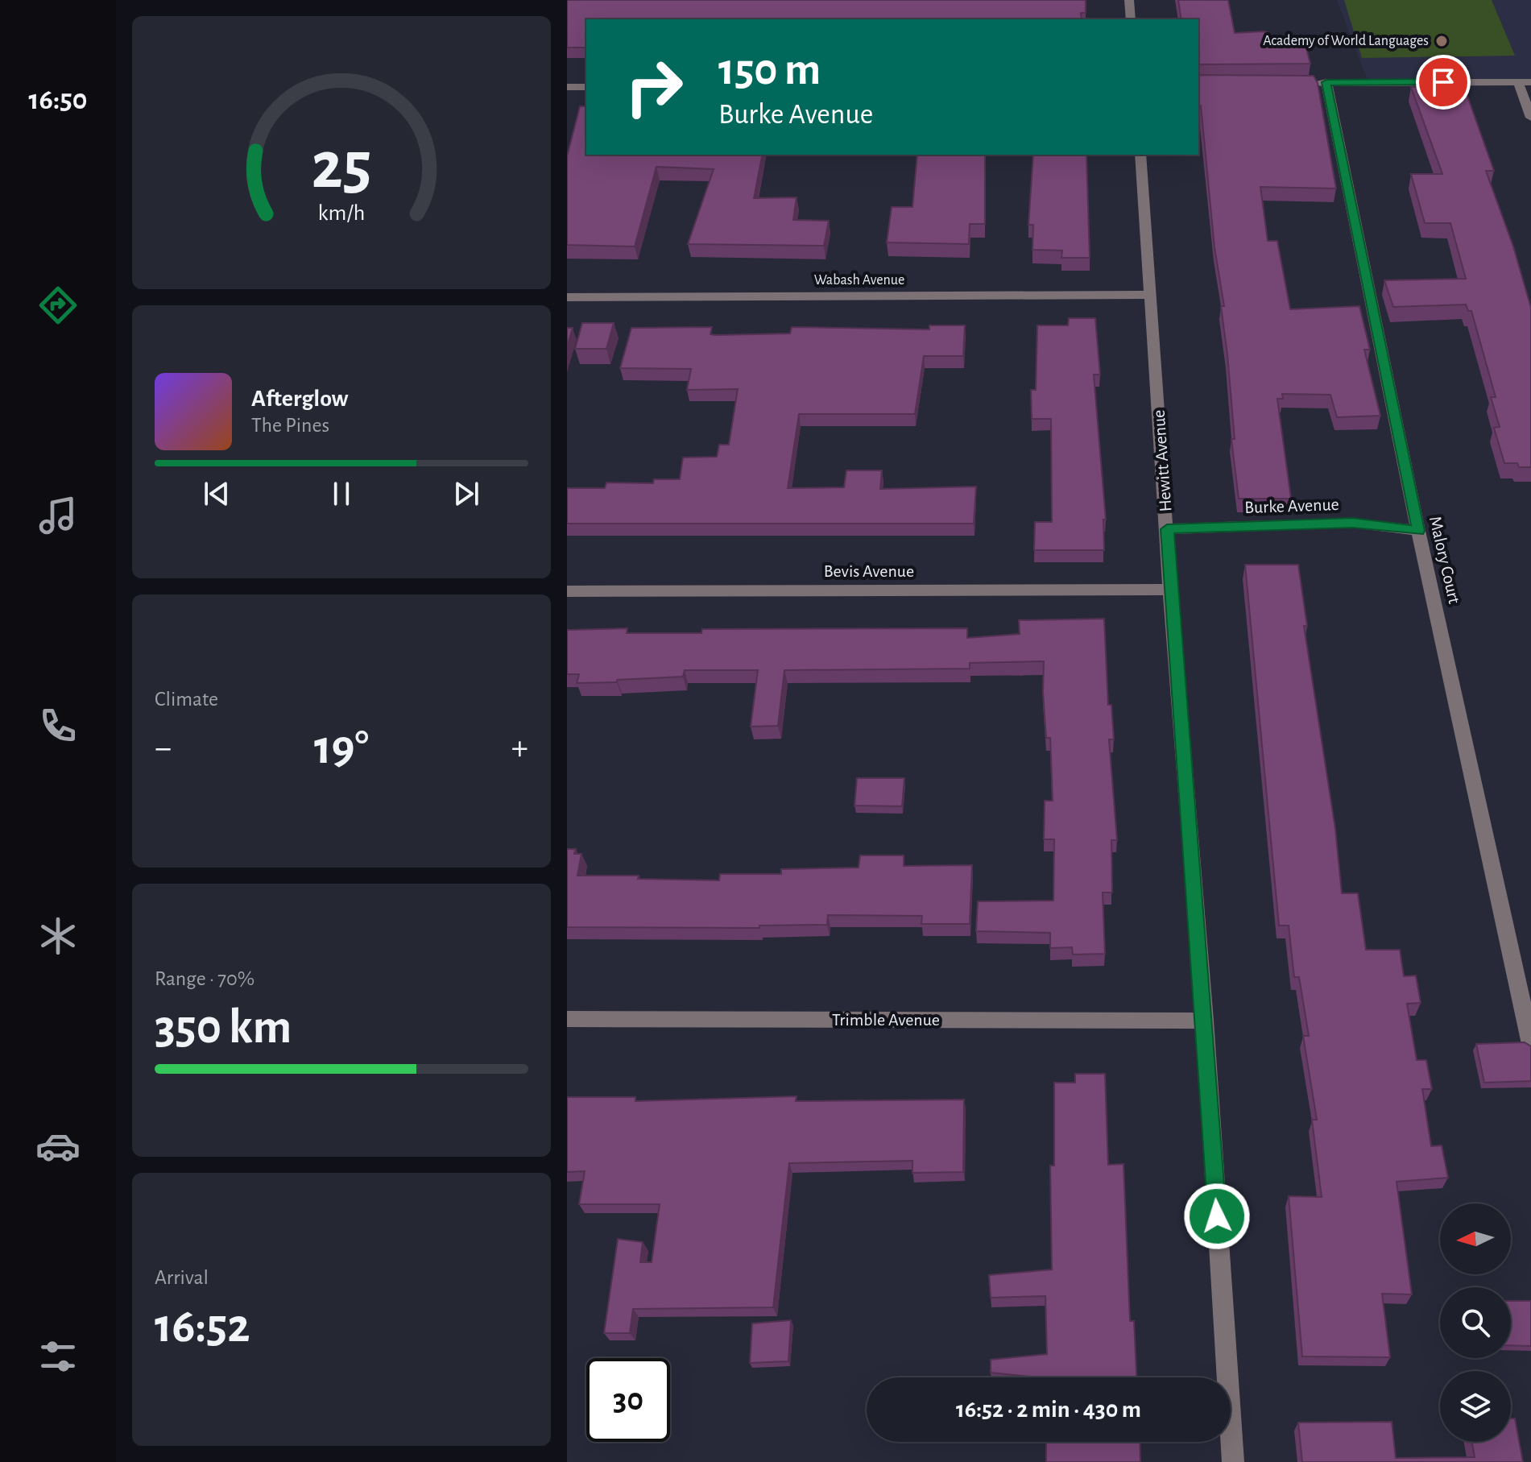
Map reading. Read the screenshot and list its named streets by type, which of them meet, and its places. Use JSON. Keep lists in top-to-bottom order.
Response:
{
  "streets": {
    "street": [
      "Wabash Avenue",
      "Hewitt Avenue",
      "Burke Avenue",
      "Malory Court",
      "Bevis Avenue",
      "Trimble Avenue"
    ]
  },
  "crossings": [
    ["Wabash Avenue", "Hewitt Avenue"],
    ["Hewitt Avenue", "Burke Avenue"],
    ["Hewitt Avenue", "Bevis Avenue"],
    ["Hewitt Avenue", "Trimble Avenue"],
    ["Burke Avenue", "Malory Court"]
  ],
  "places": ["Academy of World Languages"],
  "north": "left",
  "page": {
    "tabs": "16:50",
    "turn": ["150 m", "Burke Avenue"],
    "song": ["Afterglow", "The Pines"],
    "tile": [
      "Climate",
      ["Range · 70%", "350 km"],
      ["Arrival", "16:52"]
    ],
    "heat": ["−", "19°", "+"],
    "limit": "30",
    "trip": "16:52 · 2 min · 430 m",
    "gauge": ["25", "km/h"]
  }
}
